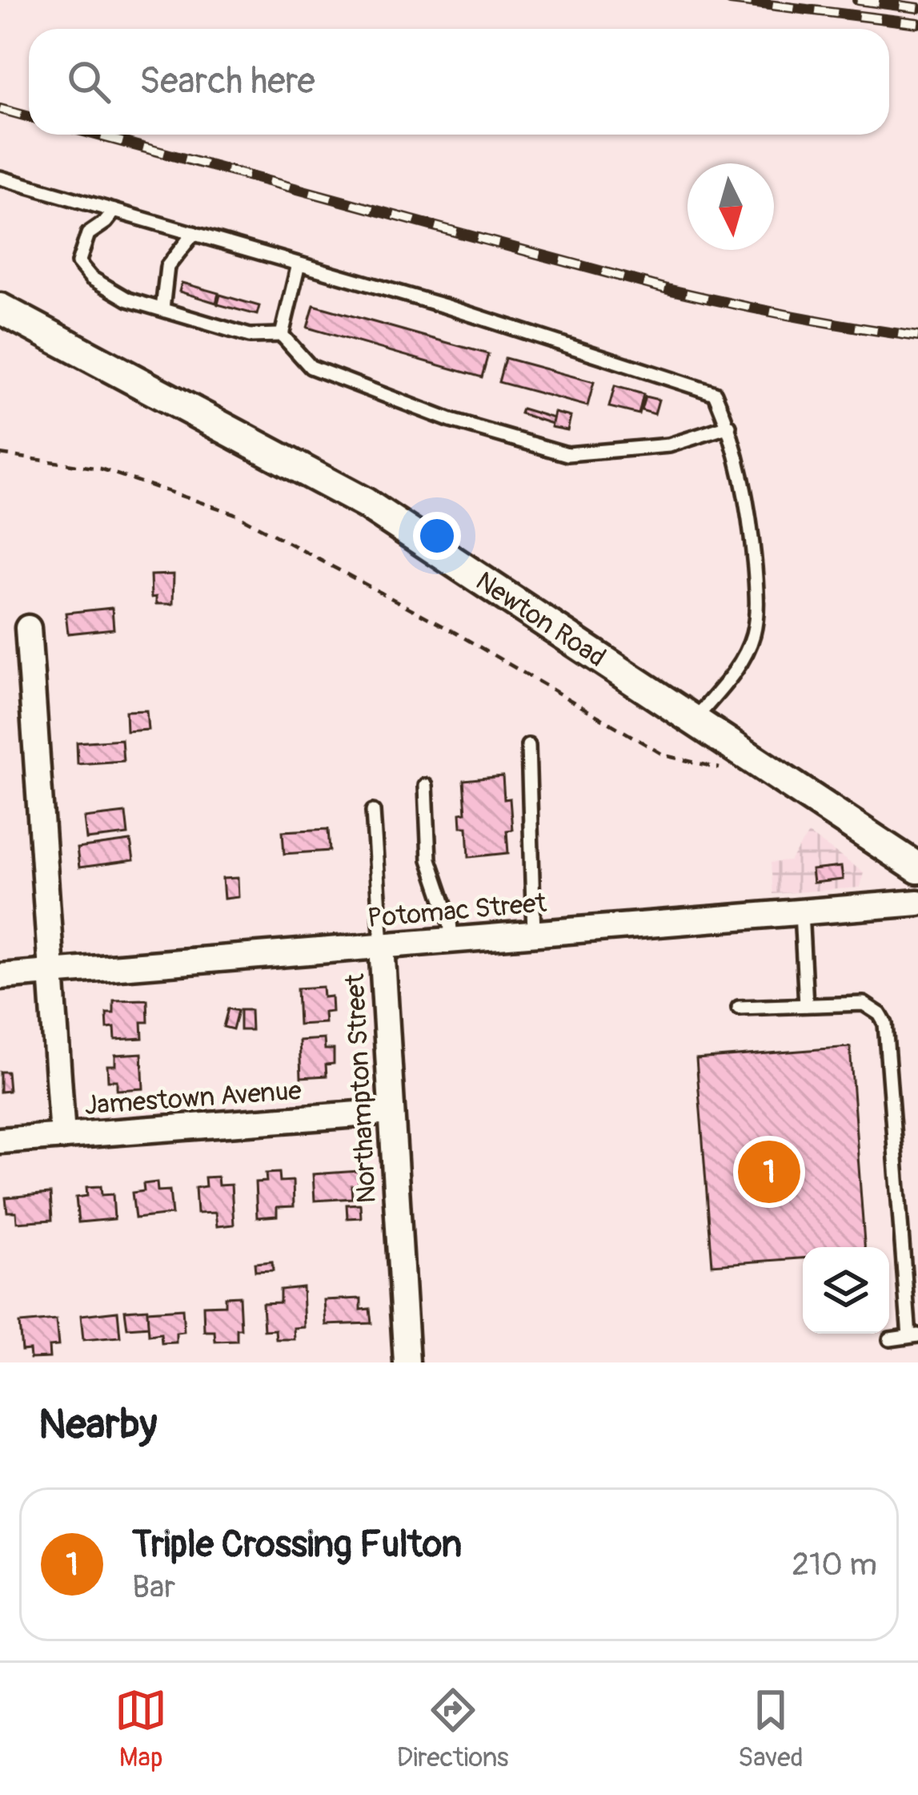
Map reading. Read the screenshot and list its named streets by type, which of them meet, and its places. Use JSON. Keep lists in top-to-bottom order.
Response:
{
  "streets": {
    "street": [
      "Newton Road",
      "Potomac Street",
      "Northampton Street",
      "Jamestown Avenue"
    ]
  },
  "crossings": [
    ["Potomac Street", "Northampton Street"],
    ["Northampton Street", "Jamestown Avenue"]
  ],
  "north": "bottom",
  "page": {
    "search": "Search here",
    "pins": "1",
    "heading": "Nearby",
    "list": [
      {
        "mark": "1",
        "name": "Triple Crossing Fulton",
        "note": "Bar",
        "value": "210 m"
      }
    ],
    "nav": ["Map", "Directions", "Saved"]
  }
}
